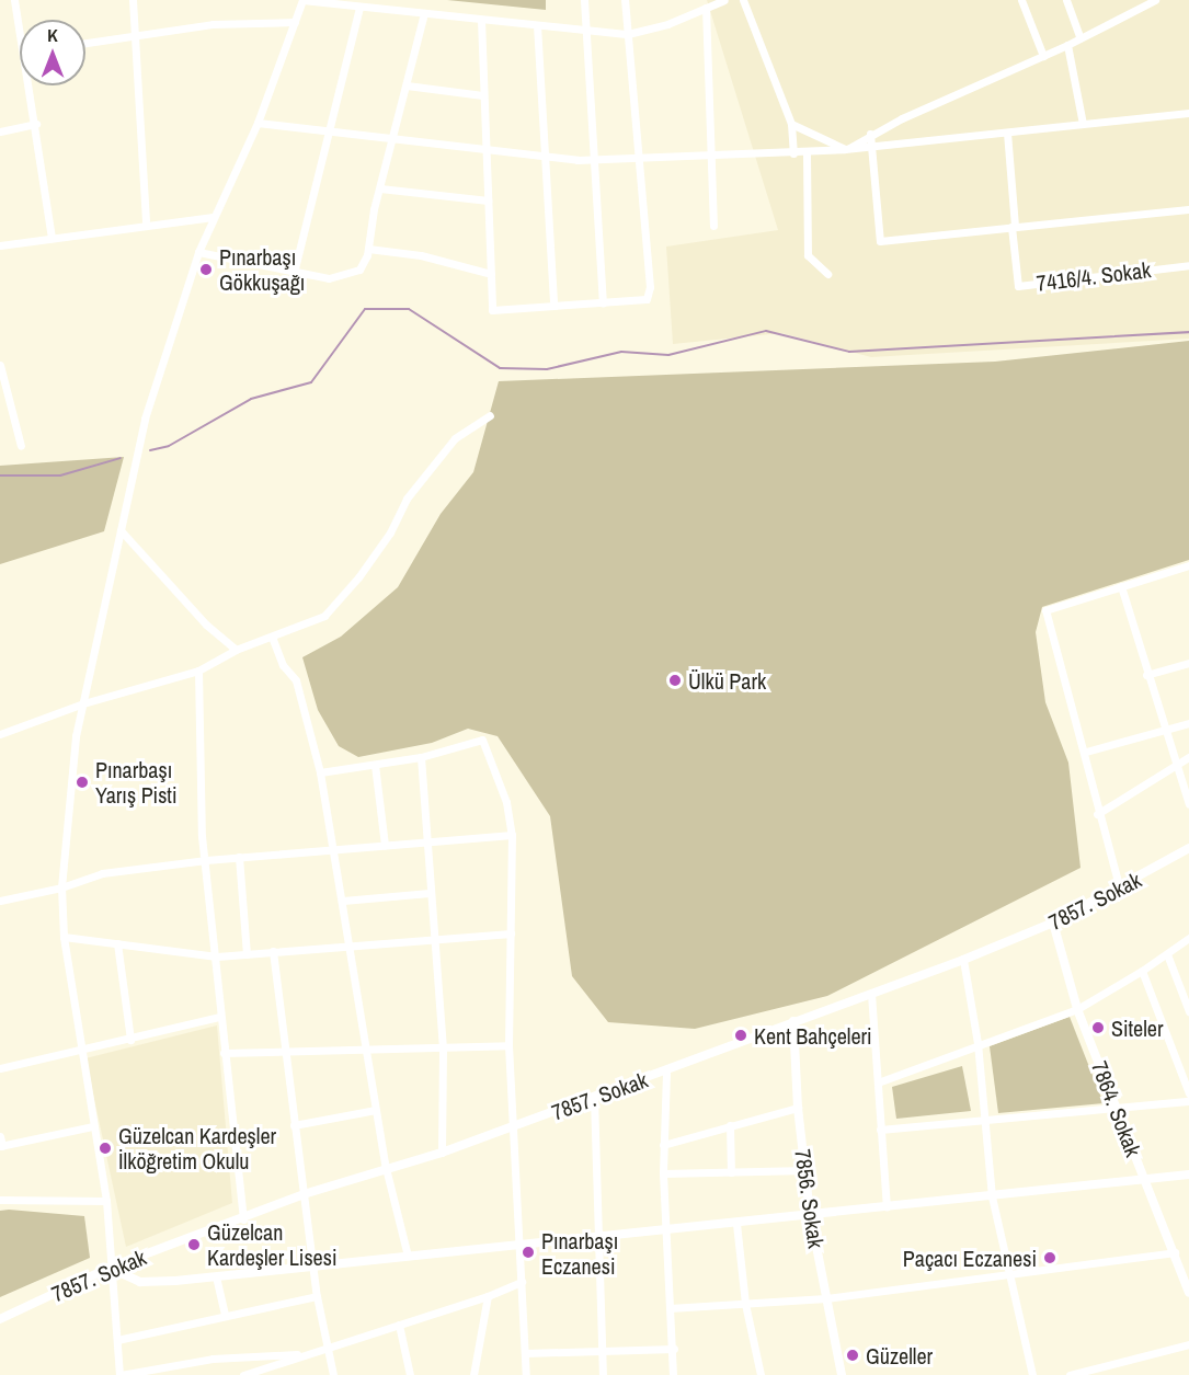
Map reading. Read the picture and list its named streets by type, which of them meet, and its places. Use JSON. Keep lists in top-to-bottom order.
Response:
{
  "streets": {
    "street": [
      "7416/4. Sokak",
      "7857. Sokak",
      "7864. Sokak",
      "7856. Sokak"
    ]
  },
  "crossings": [
    ["7857. Sokak", "7864. Sokak"],
    ["7857. Sokak", "7856. Sokak"]
  ],
  "places": [
    "Pınarbaşı Gökkuşağı",
    "Ülkü Park",
    "Pınarbaşı Yarış Pisti",
    "Siteler",
    "Kent Bahçeleri",
    "Güzelcan Kardeşler İlköğretim Okulu",
    "Güzelcan Kardeşler Lisesi",
    "Pınarbaşı Eczanesi",
    "Paçacı Eczanesi",
    "Güzeller"
  ],
  "north": "top"
}
